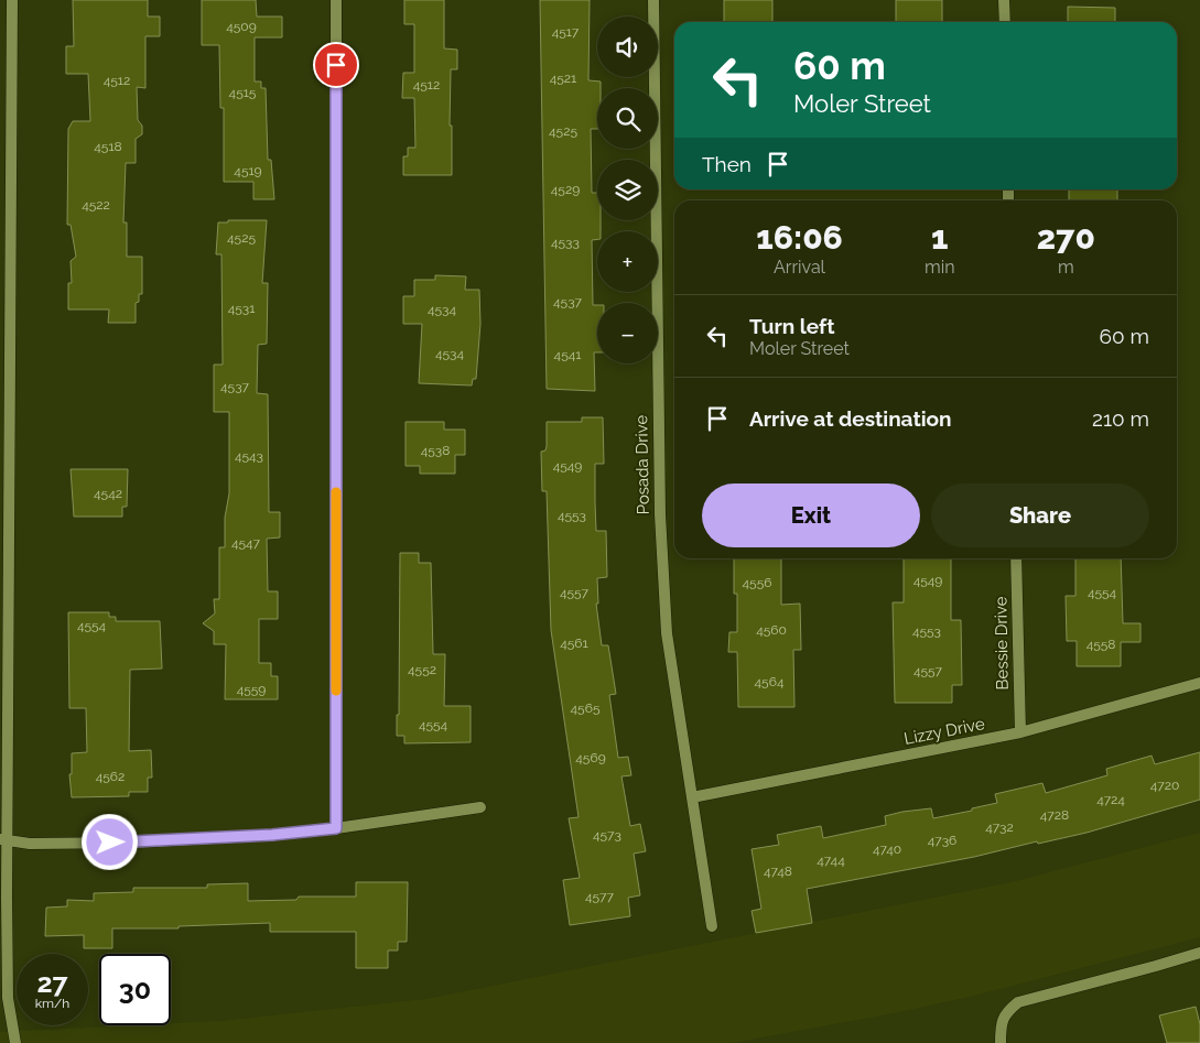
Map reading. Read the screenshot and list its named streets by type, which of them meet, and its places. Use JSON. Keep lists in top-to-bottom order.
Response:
{
  "streets": {
    "street": ["Posada Drive", "Bessie Drive", "Lizzy Drive"]
  },
  "crossings": [
    ["Posada Drive", "Lizzy Drive"],
    ["Bessie Drive", "Lizzy Drive"]
  ],
  "house_numbers": [
    "4509",
    "4517",
    "4521",
    "4512",
    "4512",
    "4515",
    "4525",
    "4518",
    "4519",
    "4529",
    "4522",
    "4525",
    "4533",
    "4537",
    "4531",
    "4534",
    "4534",
    "4541",
    "4537",
    "4538",
    "4543",
    "4549",
    "4542",
    "4553",
    "4547",
    "4549",
    "4556",
    "4557",
    "4554",
    "4554",
    "4560",
    "4553",
    "4561",
    "4558",
    "4552",
    "4557",
    "4564",
    "4559",
    "4565",
    "4554",
    "4569",
    "4562",
    "4720",
    "4724",
    "4728",
    "4732",
    "4573",
    "4736",
    "4740",
    "4744",
    "4748",
    "4577"
  ],
  "page": {
    "map_buttons": ["+", "−"],
    "turn": ["60 m", "Moler Street"],
    "then": "Then",
    "eta": [
      "16:06",
      "Arrival",
      "1",
      "min",
      "270",
      "m"
    ],
    "list": [
      {
        "name": "Turn left",
        "note": "Moler Street",
        "value": "60 m"
      },
      {
        "name": "Arrive at destination",
        "value": "210 m"
      }
    ],
    "buttons": ["Exit", "Share"],
    "speed": "27 km/h",
    "limit": "30"
  }
}
